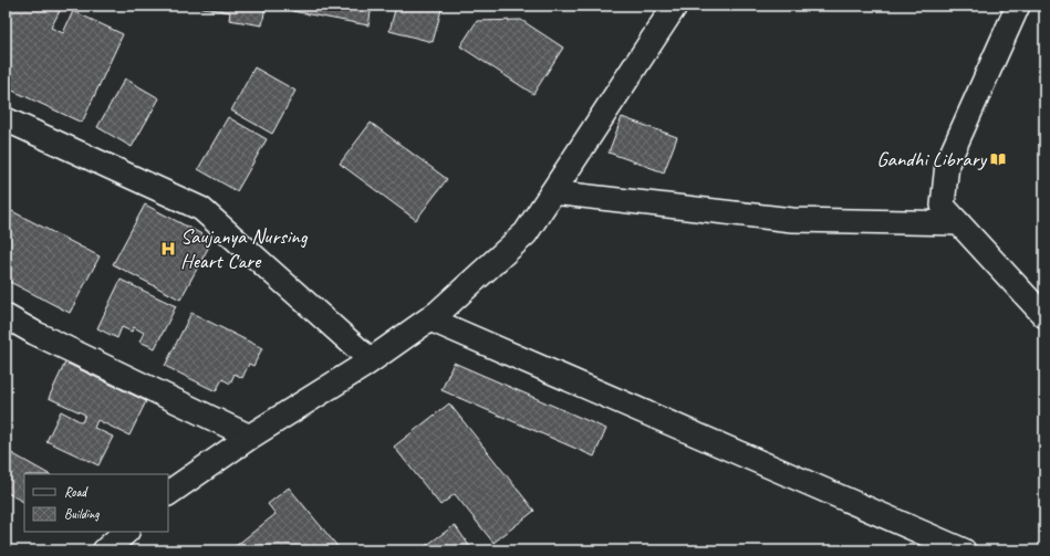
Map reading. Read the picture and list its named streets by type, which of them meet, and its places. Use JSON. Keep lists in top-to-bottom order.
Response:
{
  "places": {
    "library": ["Gandhi Library"],
    "hospital": ["Saujanya Nursing Heart Care"]
  },
  "legend": ["Road", "Building"]
}
